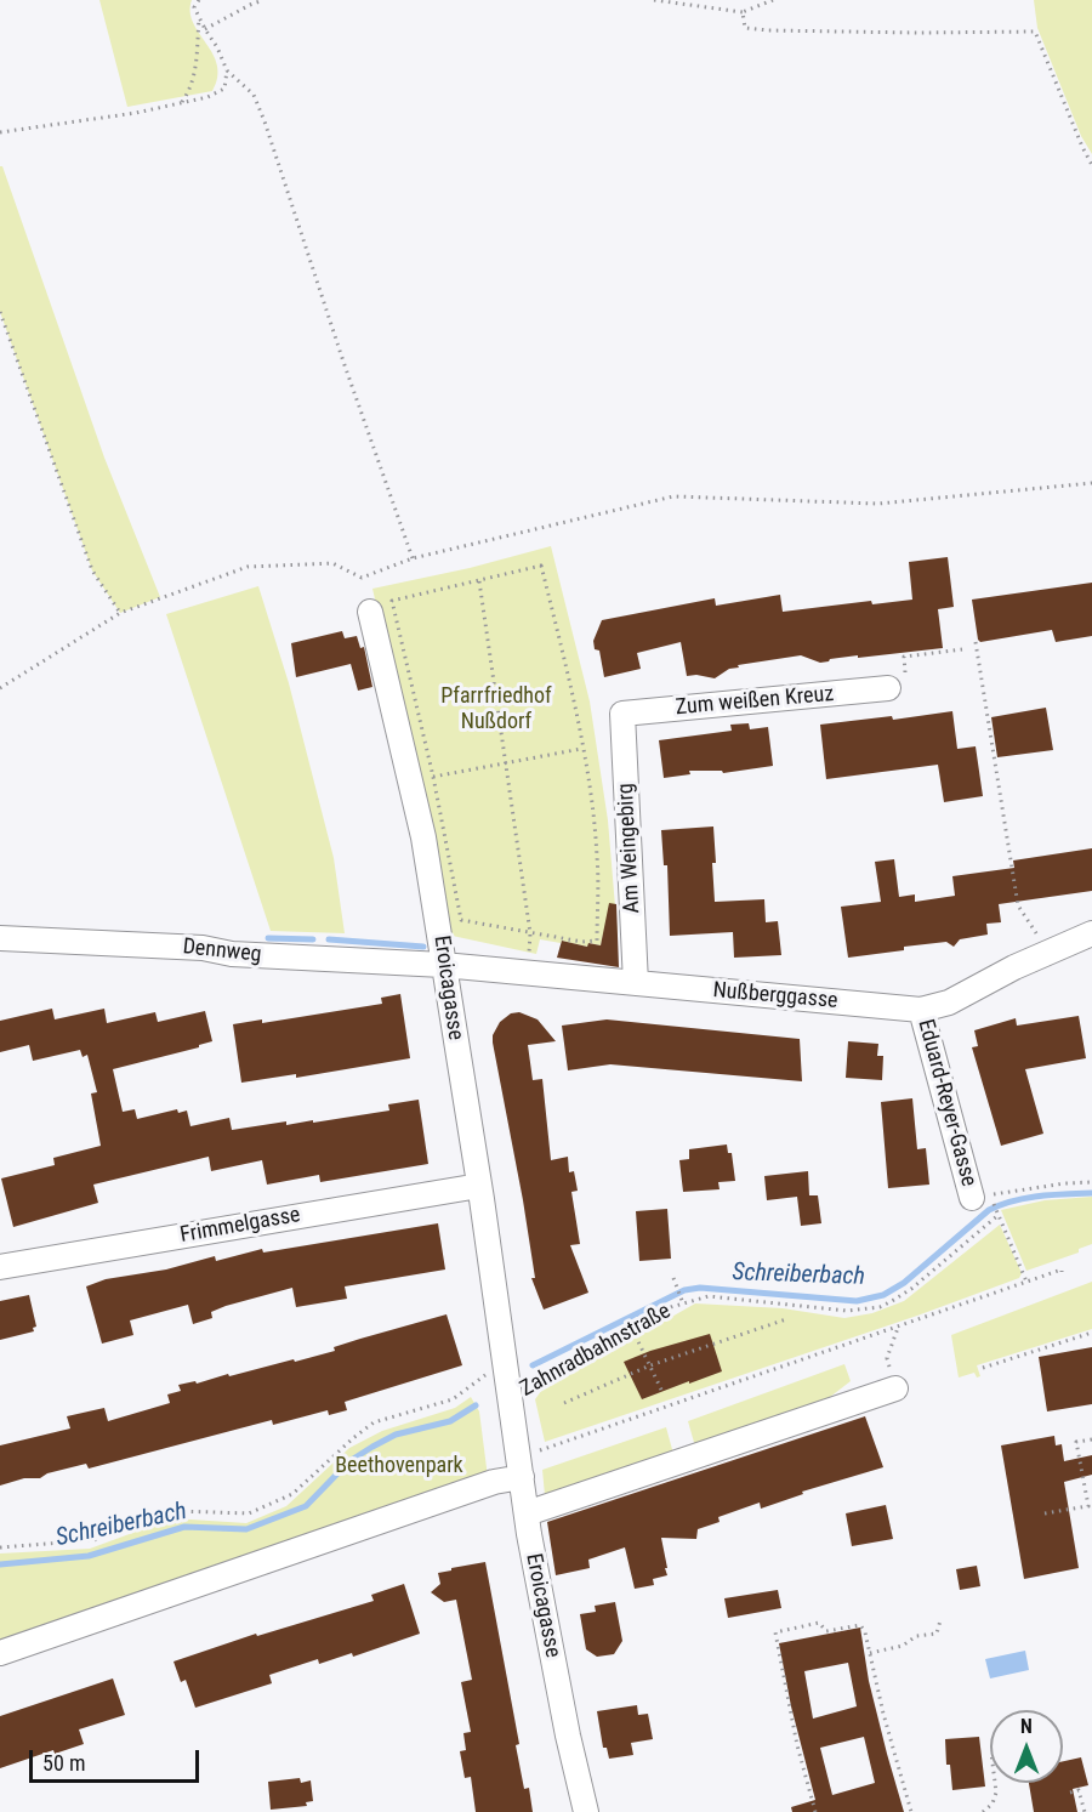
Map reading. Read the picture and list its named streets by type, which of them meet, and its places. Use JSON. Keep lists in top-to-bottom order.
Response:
{
  "streets": {
    "street": [
      "Zum weißen Kreuz",
      "Am Weingebirg",
      "Dennweg",
      "Eroicagasse",
      "Nußberggasse",
      "Eduard-Reyer-Gasse",
      "Frimmelgasse"
    ],
    "path": ["Zahnradbahnstraße"]
  },
  "crossings": [
    ["Zum weißen Kreuz", "Am Weingebirg"],
    ["Am Weingebirg", "Nußberggasse"],
    ["Dennweg", "Eroicagasse"],
    ["Dennweg", "Nußberggasse"],
    ["Eroicagasse", "Nußberggasse"],
    ["Eroicagasse", "Frimmelgasse"],
    ["Eroicagasse", "Zahnradbahnstraße"],
    ["Nußberggasse", "Eduard-Reyer-Gasse"]
  ],
  "water": ["Schreiberbach"],
  "parks": ["Pfarrfriedhof Nußdorf", "Beethovenpark"],
  "scale_bar": "50 m",
  "north": "top"
}
